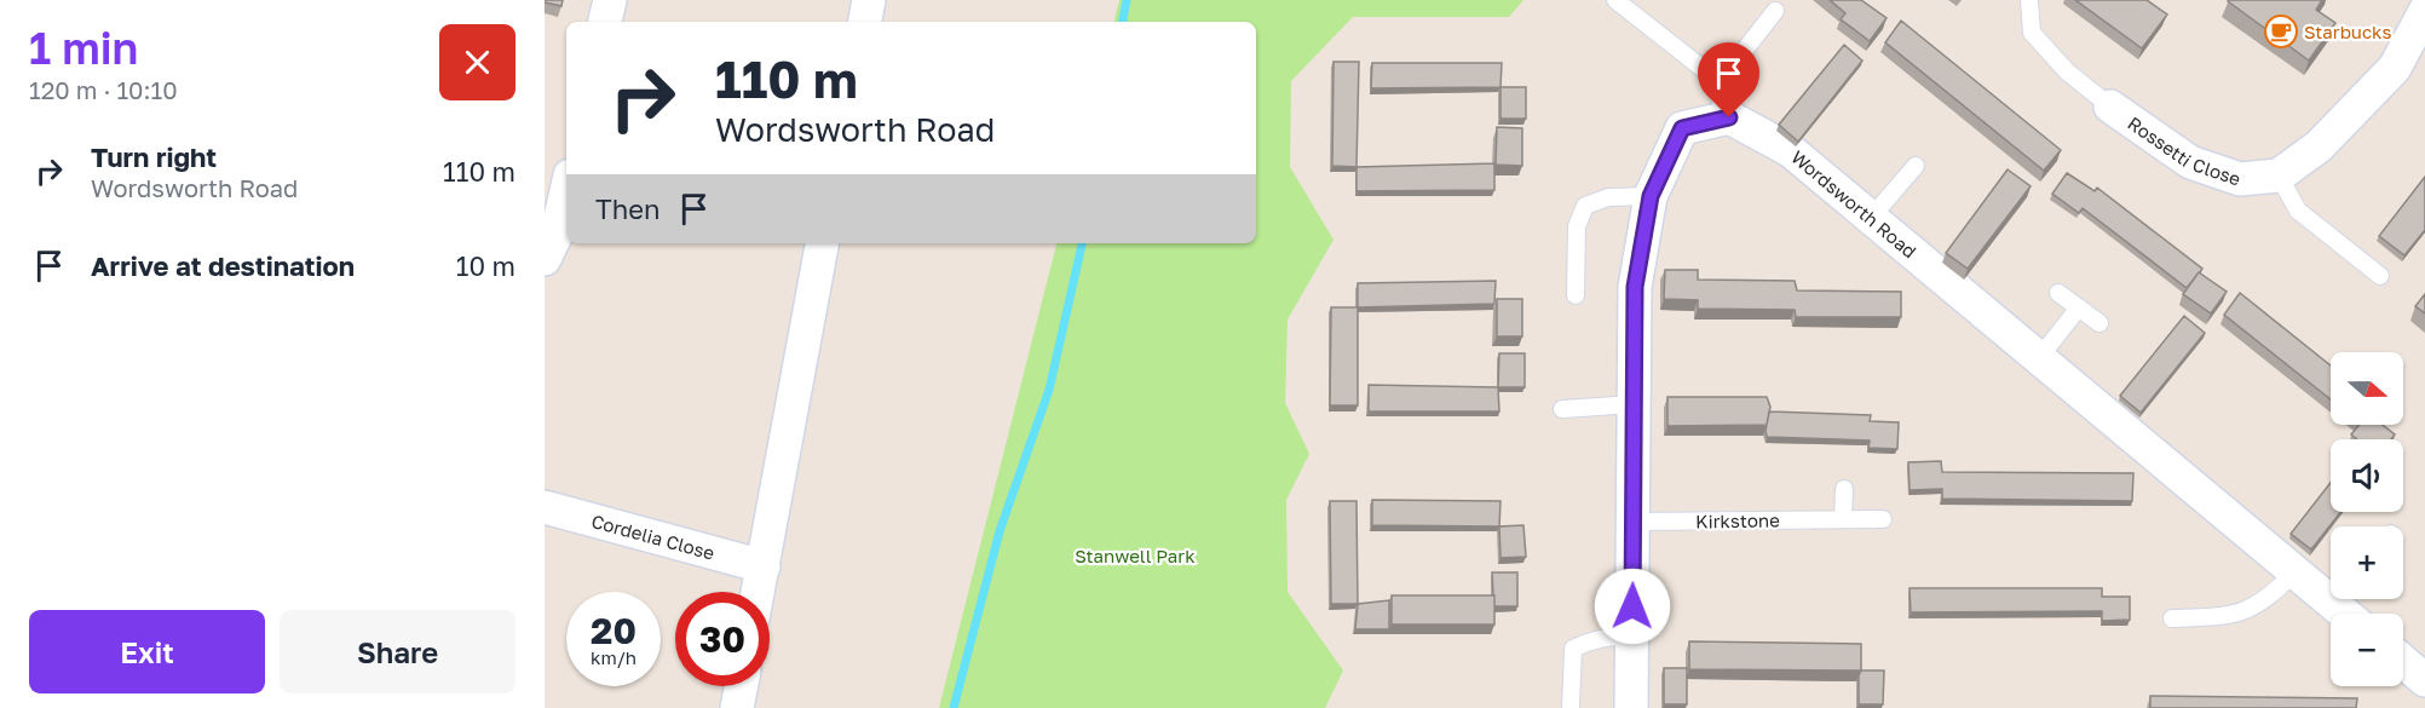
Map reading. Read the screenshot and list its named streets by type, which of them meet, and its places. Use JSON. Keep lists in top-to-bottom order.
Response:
{
  "streets": {
    "street": ["Rossetti Close", "Wordsworth Road", "Cordelia Close"],
    "lane": ["Kirkstone"]
  },
  "parks": ["Stanwell Park"],
  "places": {
    "cafe": ["Starbucks"]
  },
  "north": "right",
  "page": {
    "heading": ["1 min", "120 m · 10:10"],
    "turn": ["110 m", "Wordsworth Road"],
    "list": [
      {
        "name": "Turn right",
        "note": "Wordsworth Road",
        "value": "110 m"
      },
      {
        "name": "Arrive at destination",
        "value": "10 m"
      }
    ],
    "then": "Then",
    "map_buttons": ["+", "−"],
    "speed": "20 km/h",
    "limit": "30",
    "buttons": ["Exit", "Share"]
  }
}
